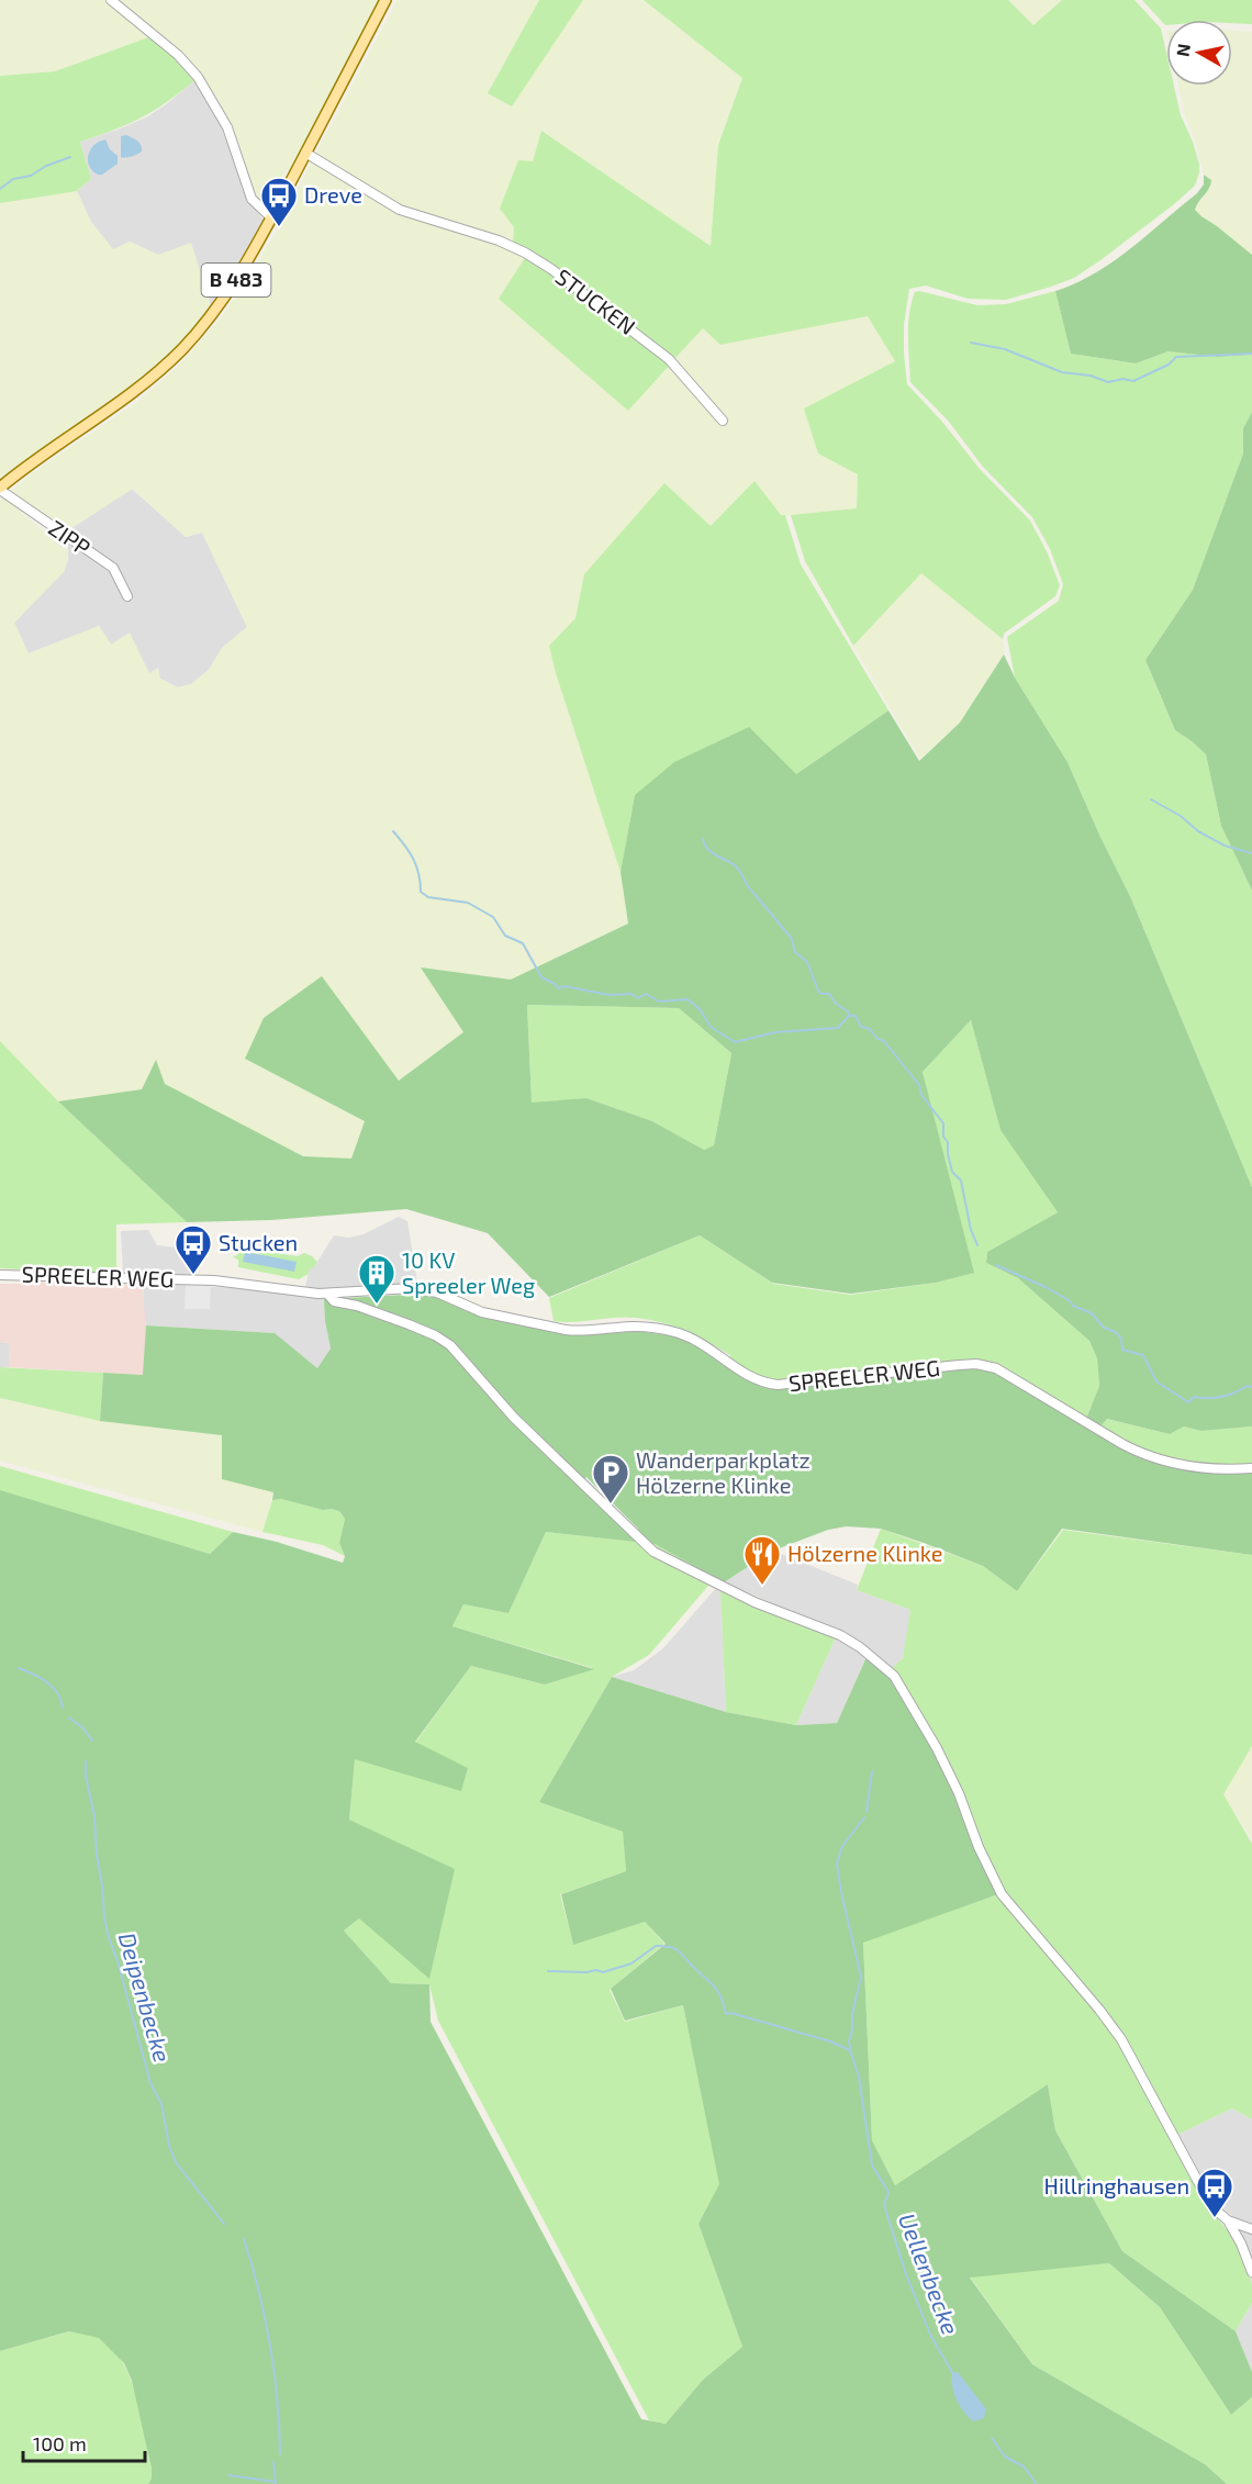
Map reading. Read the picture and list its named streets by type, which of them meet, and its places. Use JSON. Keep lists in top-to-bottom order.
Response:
{
  "streets": {
    "main road": ["B 483"],
    "street": ["STUCKEN", "ZIPP", "SPREELER WEG"]
  },
  "crossings": [
    ["B 483", "STUCKEN"],
    ["B 483", "ZIPP"]
  ],
  "water": ["Deipenbecke", "Uellenbecke"],
  "places": {
    "bus stop": ["Dreve", "Stucken", "Hillringhausen"],
    "building": ["10 KV Spreeler Weg"],
    "parking": ["Wanderparkplatz Hölzerne Klinke"],
    "restaurant": ["Hölzerne Klinke"]
  },
  "scale_bar": "100 m",
  "north": "left"
}
